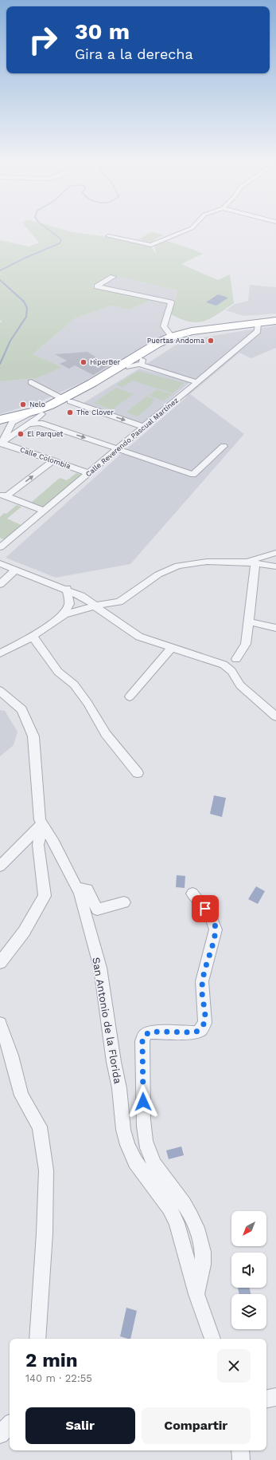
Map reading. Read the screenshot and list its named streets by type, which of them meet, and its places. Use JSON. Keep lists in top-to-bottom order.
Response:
{
  "streets": {
    "street": ["Calle Reverendo Pascual Martínez", "Calle Colombia", "San Antonio de la Florida"]
  },
  "crossings": [
    ["Calle Reverendo Pascual Martínez", "Calle Colombia"]
  ],
  "places": [
    "Puertas Andoma",
    "HiperBer",
    "Nelo",
    "The Clover",
    "El Parquet"
  ],
  "north": "bottom left",
  "page": {
    "turn": ["30 m", "Gira a la derecha"],
    "heading": ["2 min", "140 m · 22:55"],
    "buttons": ["Salir", "Compartir"]
  }
}
